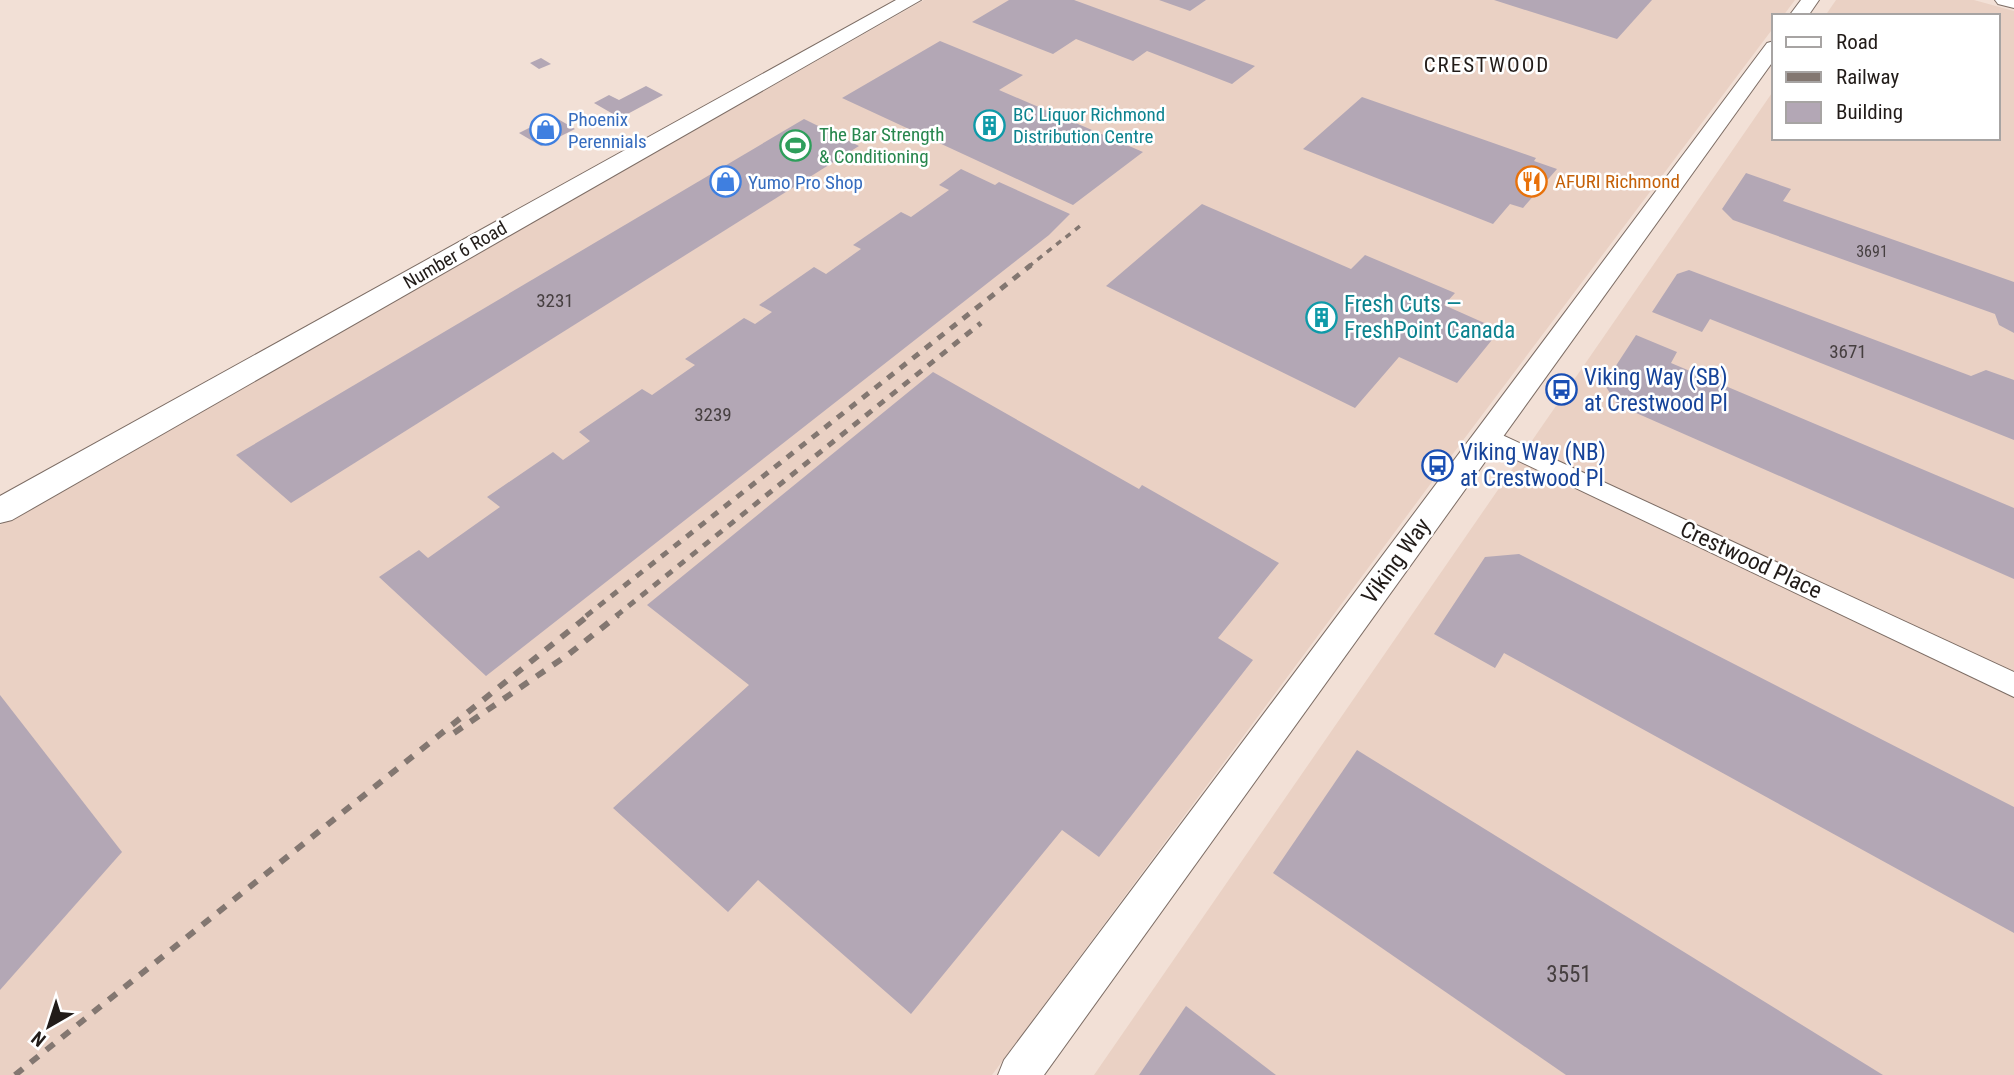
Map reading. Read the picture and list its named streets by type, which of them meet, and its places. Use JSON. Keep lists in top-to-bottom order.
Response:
{
  "streets": {
    "main road": ["Number 6 Road"],
    "street": ["Crestwood Place", "Viking Way"]
  },
  "crossings": [
    ["Crestwood Place", "Viking Way"]
  ],
  "districts": ["CRESTWOOD"],
  "places": {
    "building": ["BC Liquor Richmond Distribution Centre", "Fresh Cuts — FreshPoint Canada"],
    "shop": ["Phoenix Perennials", "Yumo Pro Shop"],
    "sports": ["The Bar Strength & Conditioning"],
    "restaurant": ["AFURI Richmond"],
    "bus stop": ["Viking Way (SB) at Crestwood Pl", "Viking Way (NB) at Crestwood Pl"]
  },
  "house_numbers": [
    "3691",
    "3231",
    "3671",
    "3239",
    "3551"
  ],
  "legend": ["Road", "Railway", "Building"],
  "north": "bottom left"
}
